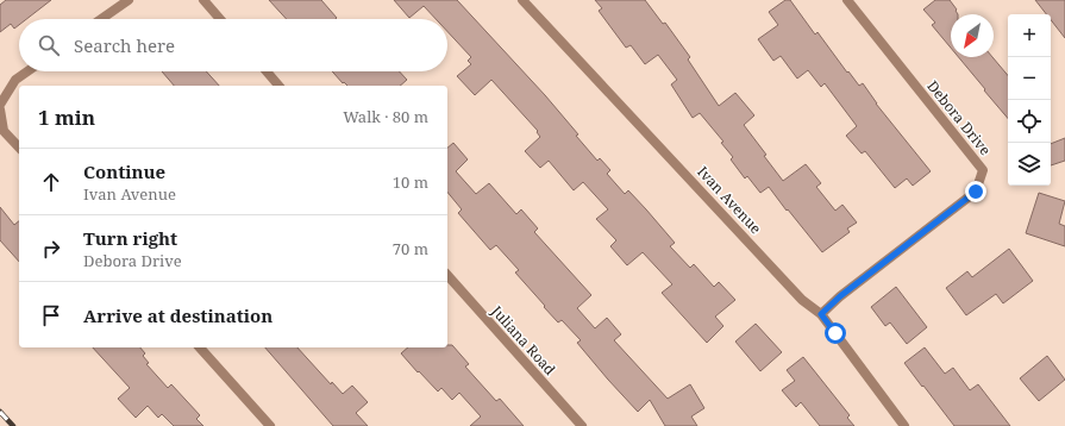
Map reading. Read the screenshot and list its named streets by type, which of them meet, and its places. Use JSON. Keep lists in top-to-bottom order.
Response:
{
  "streets": {
    "street": ["Debora Drive", "Ivan Avenue", "Juliana Road"]
  },
  "crossings": [
    ["Debora Drive", "Ivan Avenue"]
  ],
  "north": "bottom left",
  "page": {
    "map_buttons": ["+", "−"],
    "search": "Search here",
    "heading": ["1 min", "Walk · 80 m"],
    "list": [
      ["Continue", "Ivan Avenue", "10 m"],
      ["Turn right", "Debora Drive", "70 m"],
      "Arrive at destination"
    ]
  }
}
